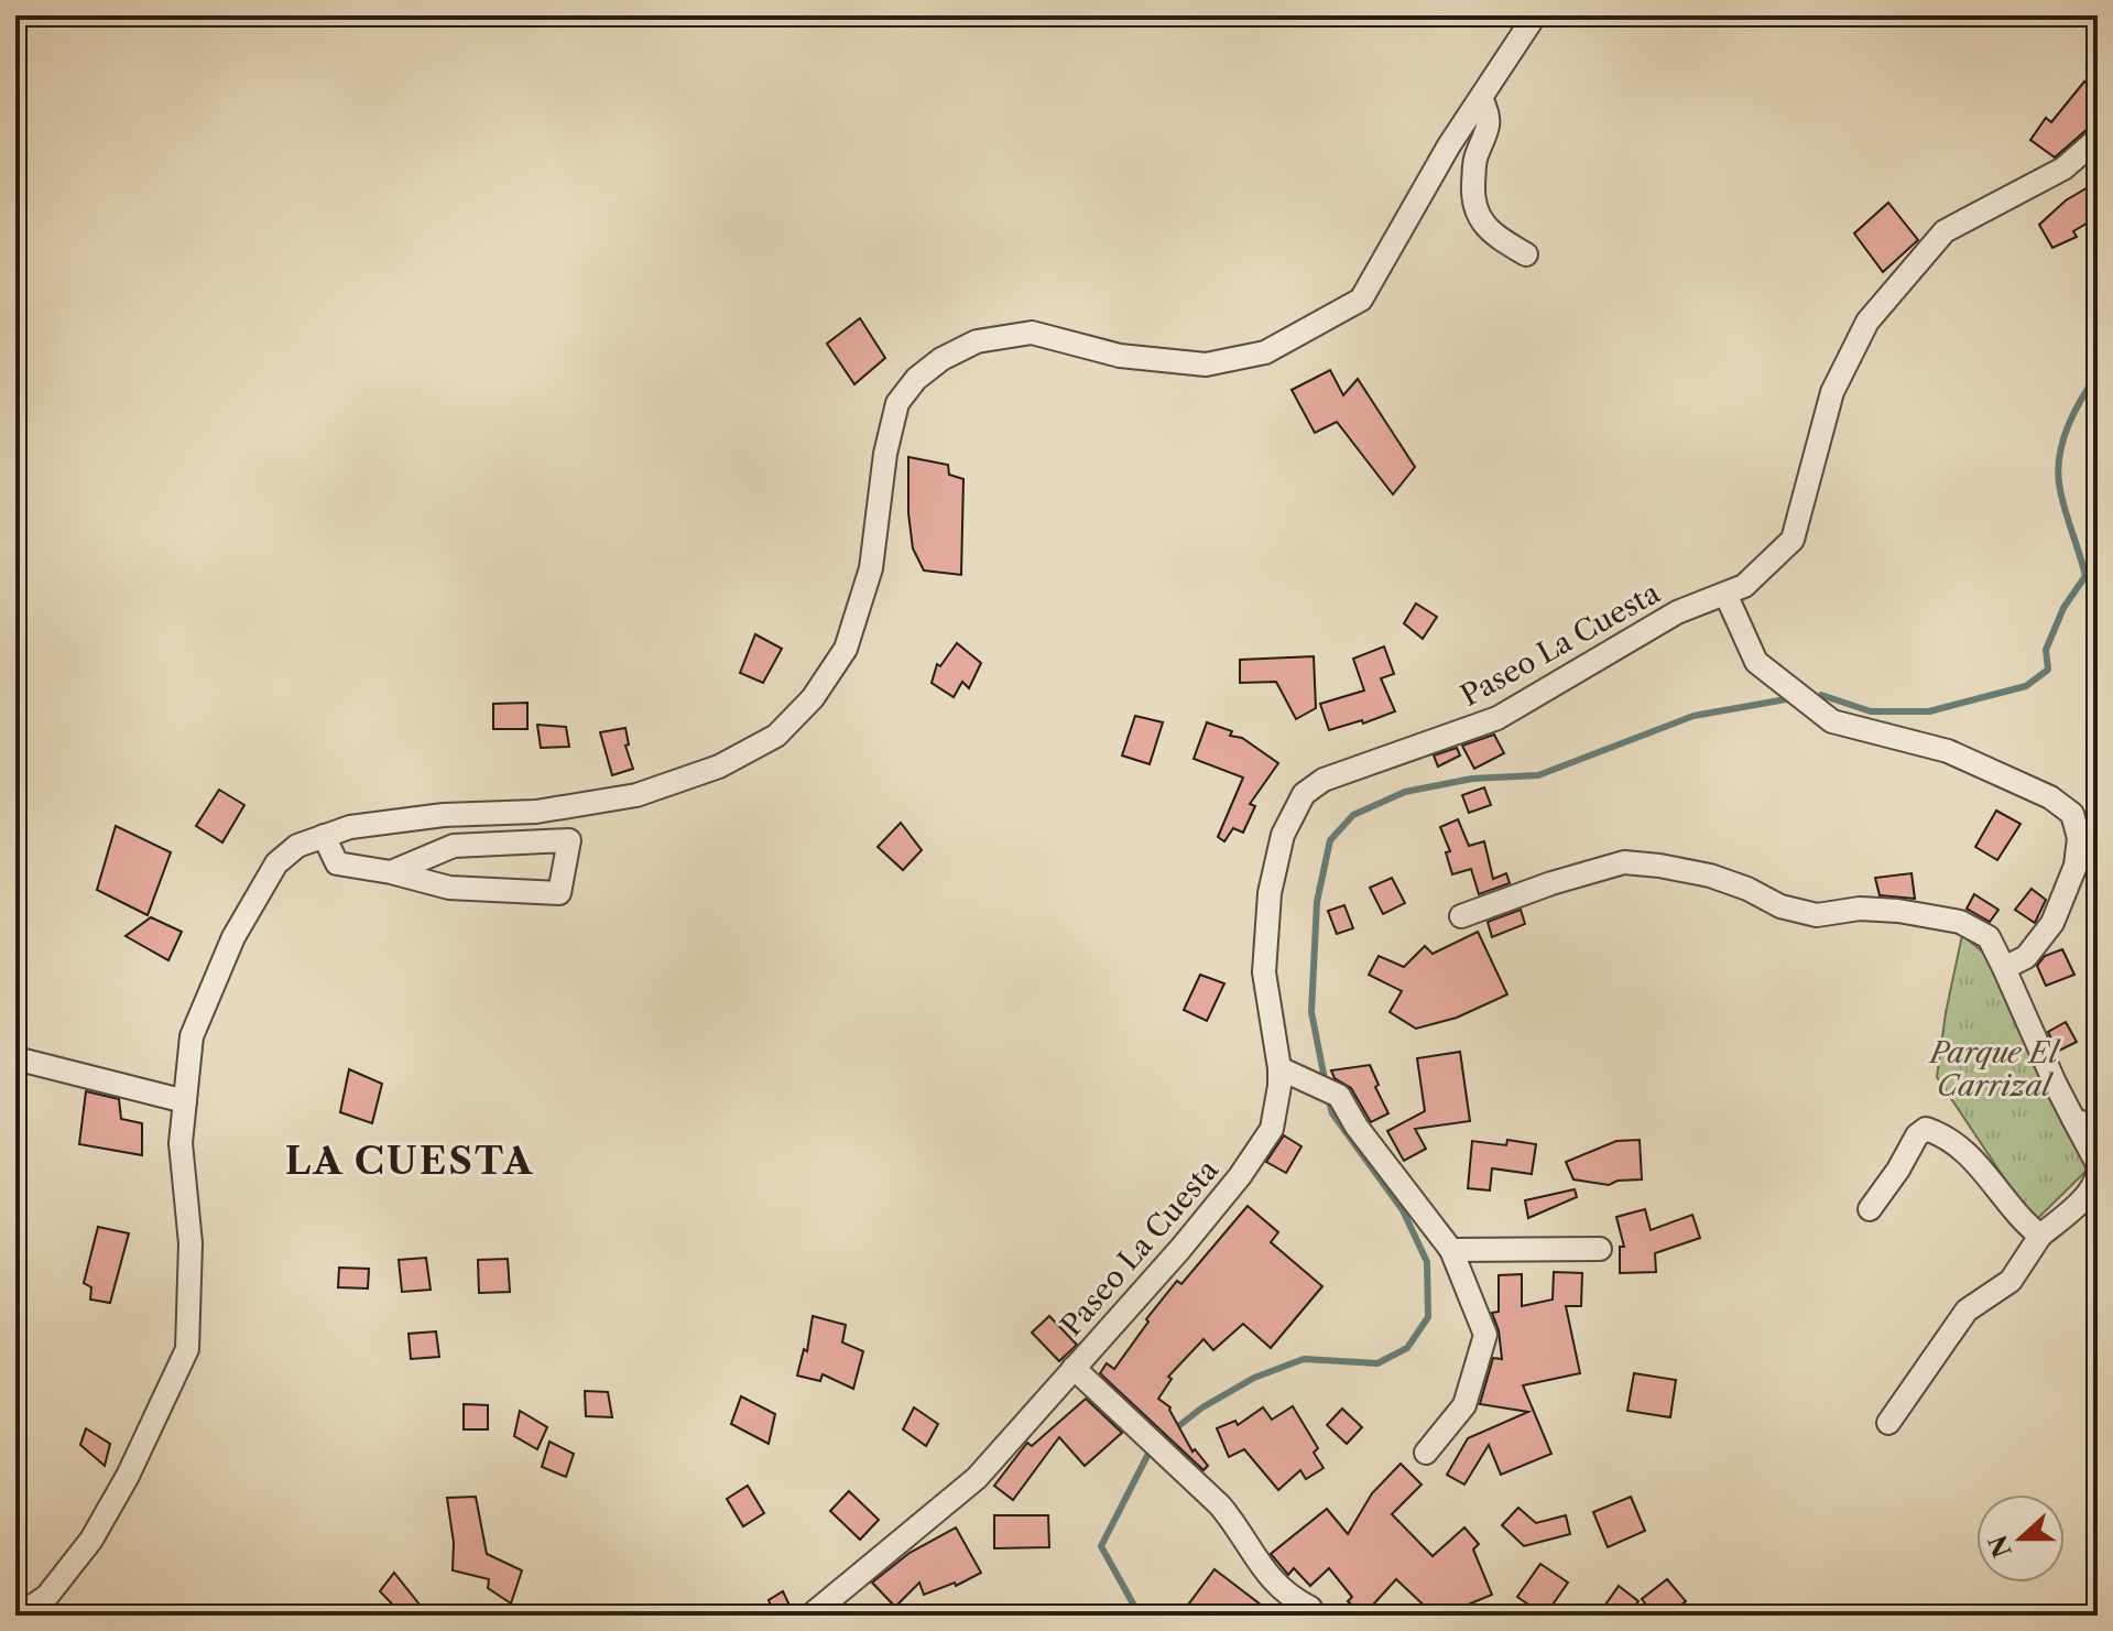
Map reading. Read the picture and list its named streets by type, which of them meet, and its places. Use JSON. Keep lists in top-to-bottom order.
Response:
{
  "streets": {
    "street": ["Paseo La Cuesta"]
  },
  "districts": ["LA CUESTA"],
  "parks": ["Parque El Carrizal"],
  "north": "left"
}
